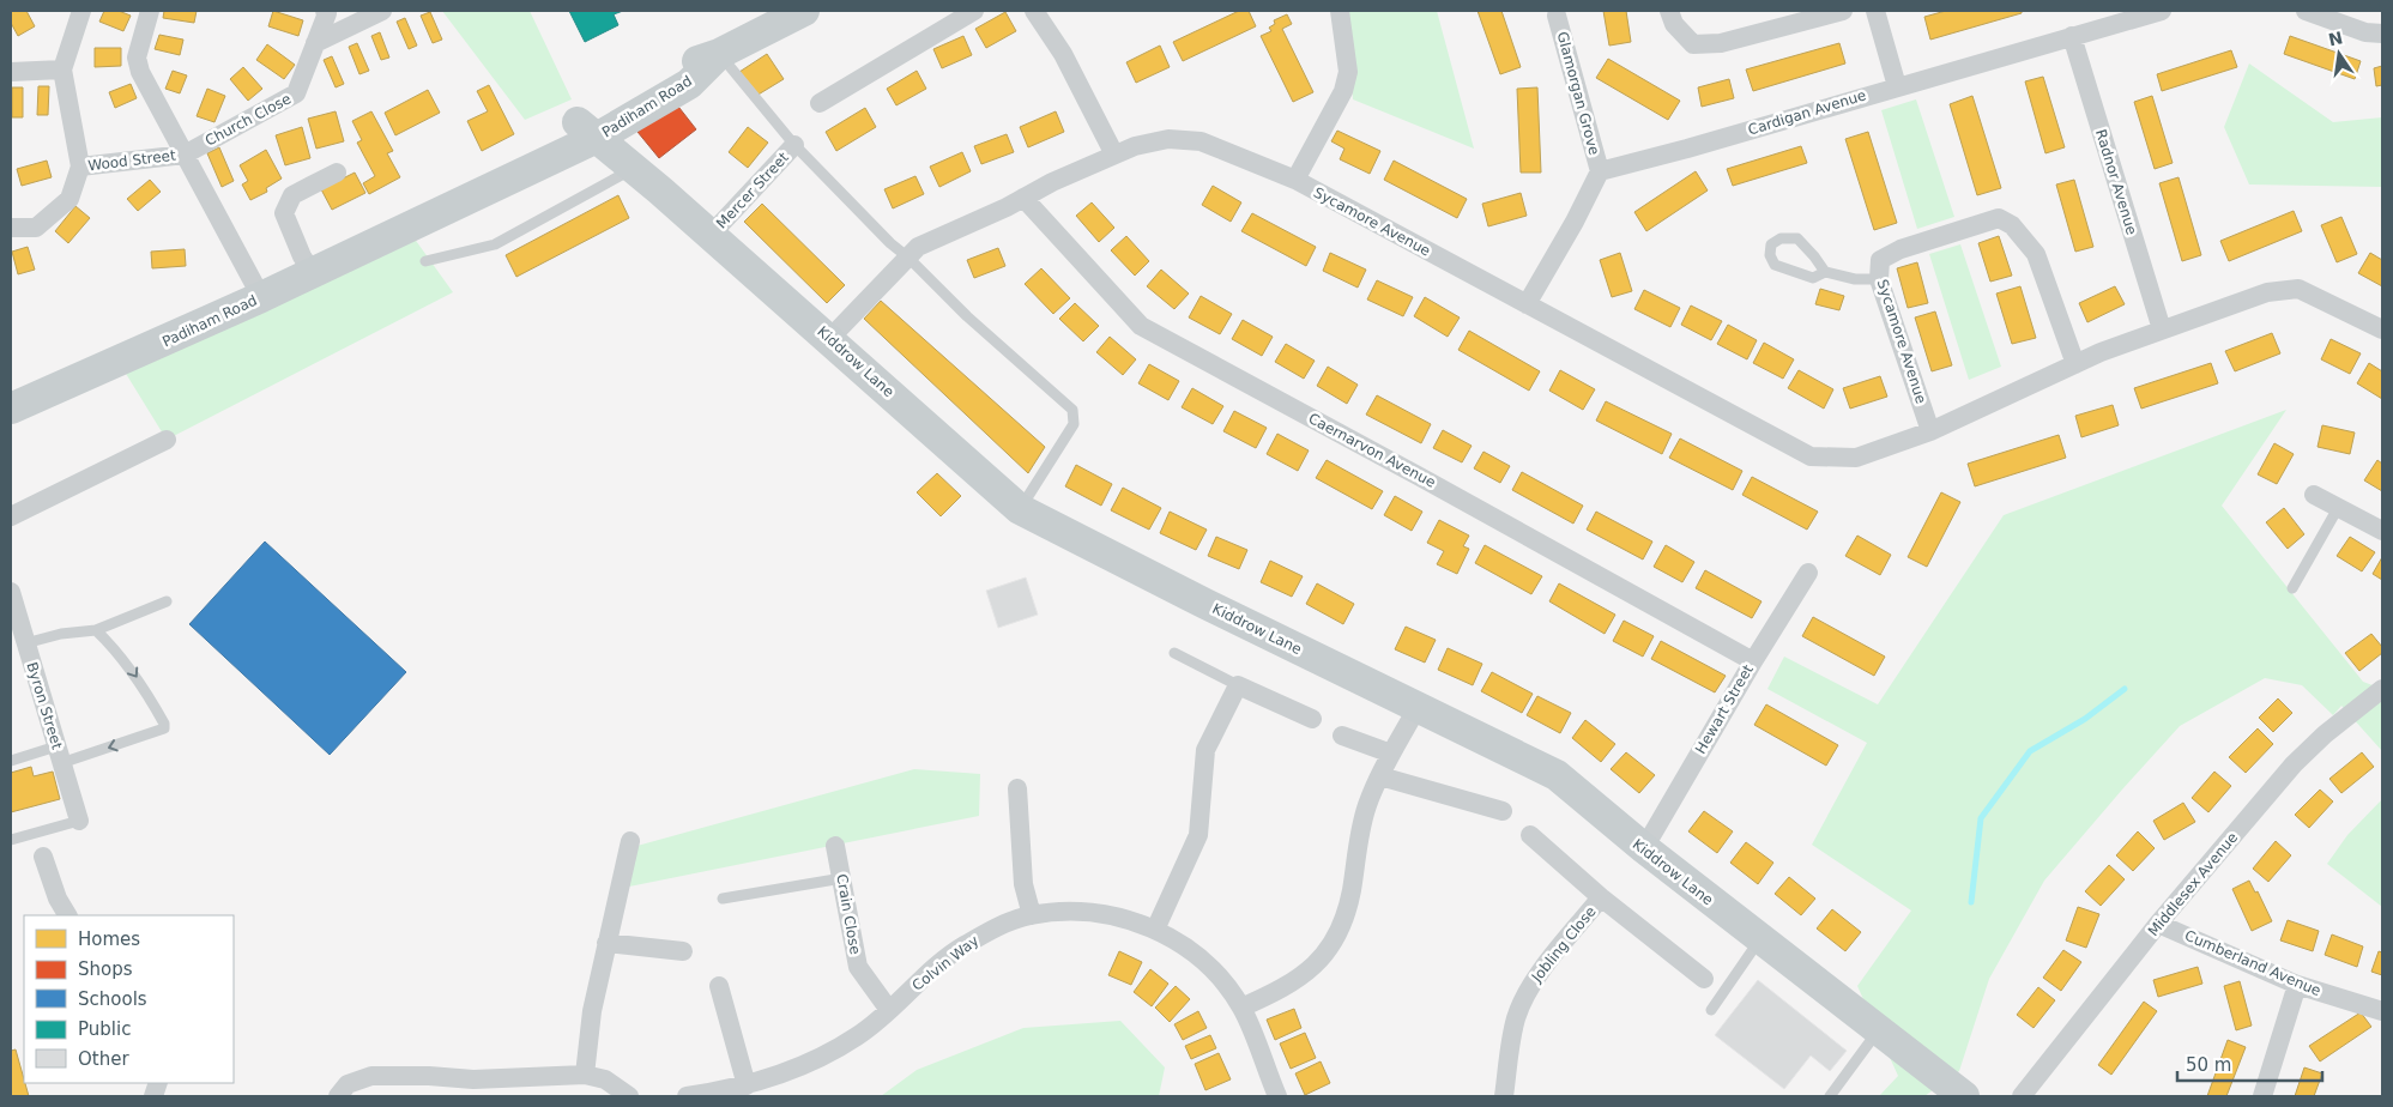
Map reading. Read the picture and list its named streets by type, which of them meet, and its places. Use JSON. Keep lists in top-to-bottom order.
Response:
{
  "streets": {
    "main road": ["Padiham Road", "Kiddrow Lane"],
    "street": [
      "Glamorgan Grove",
      "Cardigan Avenue",
      "Church Close",
      "Wood Street",
      "Radnor Avenue",
      "Mercer Street",
      "Sycamore Avenue",
      "Caernarvon Avenue",
      "Byron Street",
      "Hewart Street",
      "Middlesex Avenue",
      "Crain Close",
      "Jobling Close",
      "Colvin Way",
      "Cumberland Avenue"
    ]
  },
  "crossings": [
    ["Glamorgan Grove", "Cardigan Avenue"],
    ["Padiham Road", "Kiddrow Lane"],
    ["Cardigan Avenue", "Radnor Avenue"],
    ["Church Close", "Wood Street"],
    ["Radnor Avenue", "Sycamore Avenue"],
    ["Mercer Street", "Kiddrow Lane"],
    ["Sycamore Avenue", "Kiddrow Lane"],
    ["Sycamore Avenue", "Caernarvon Avenue"],
    ["Kiddrow Lane", "Hewart Street"],
    ["Caernarvon Avenue", "Hewart Street"],
    ["Middlesex Avenue", "Cumberland Avenue"],
    ["Crain Close", "Colvin Way"]
  ],
  "legend": [
    "Homes",
    "Shops",
    "Schools",
    "Public",
    "Other"
  ],
  "scale_bar": "50 m",
  "north": "top"
}
